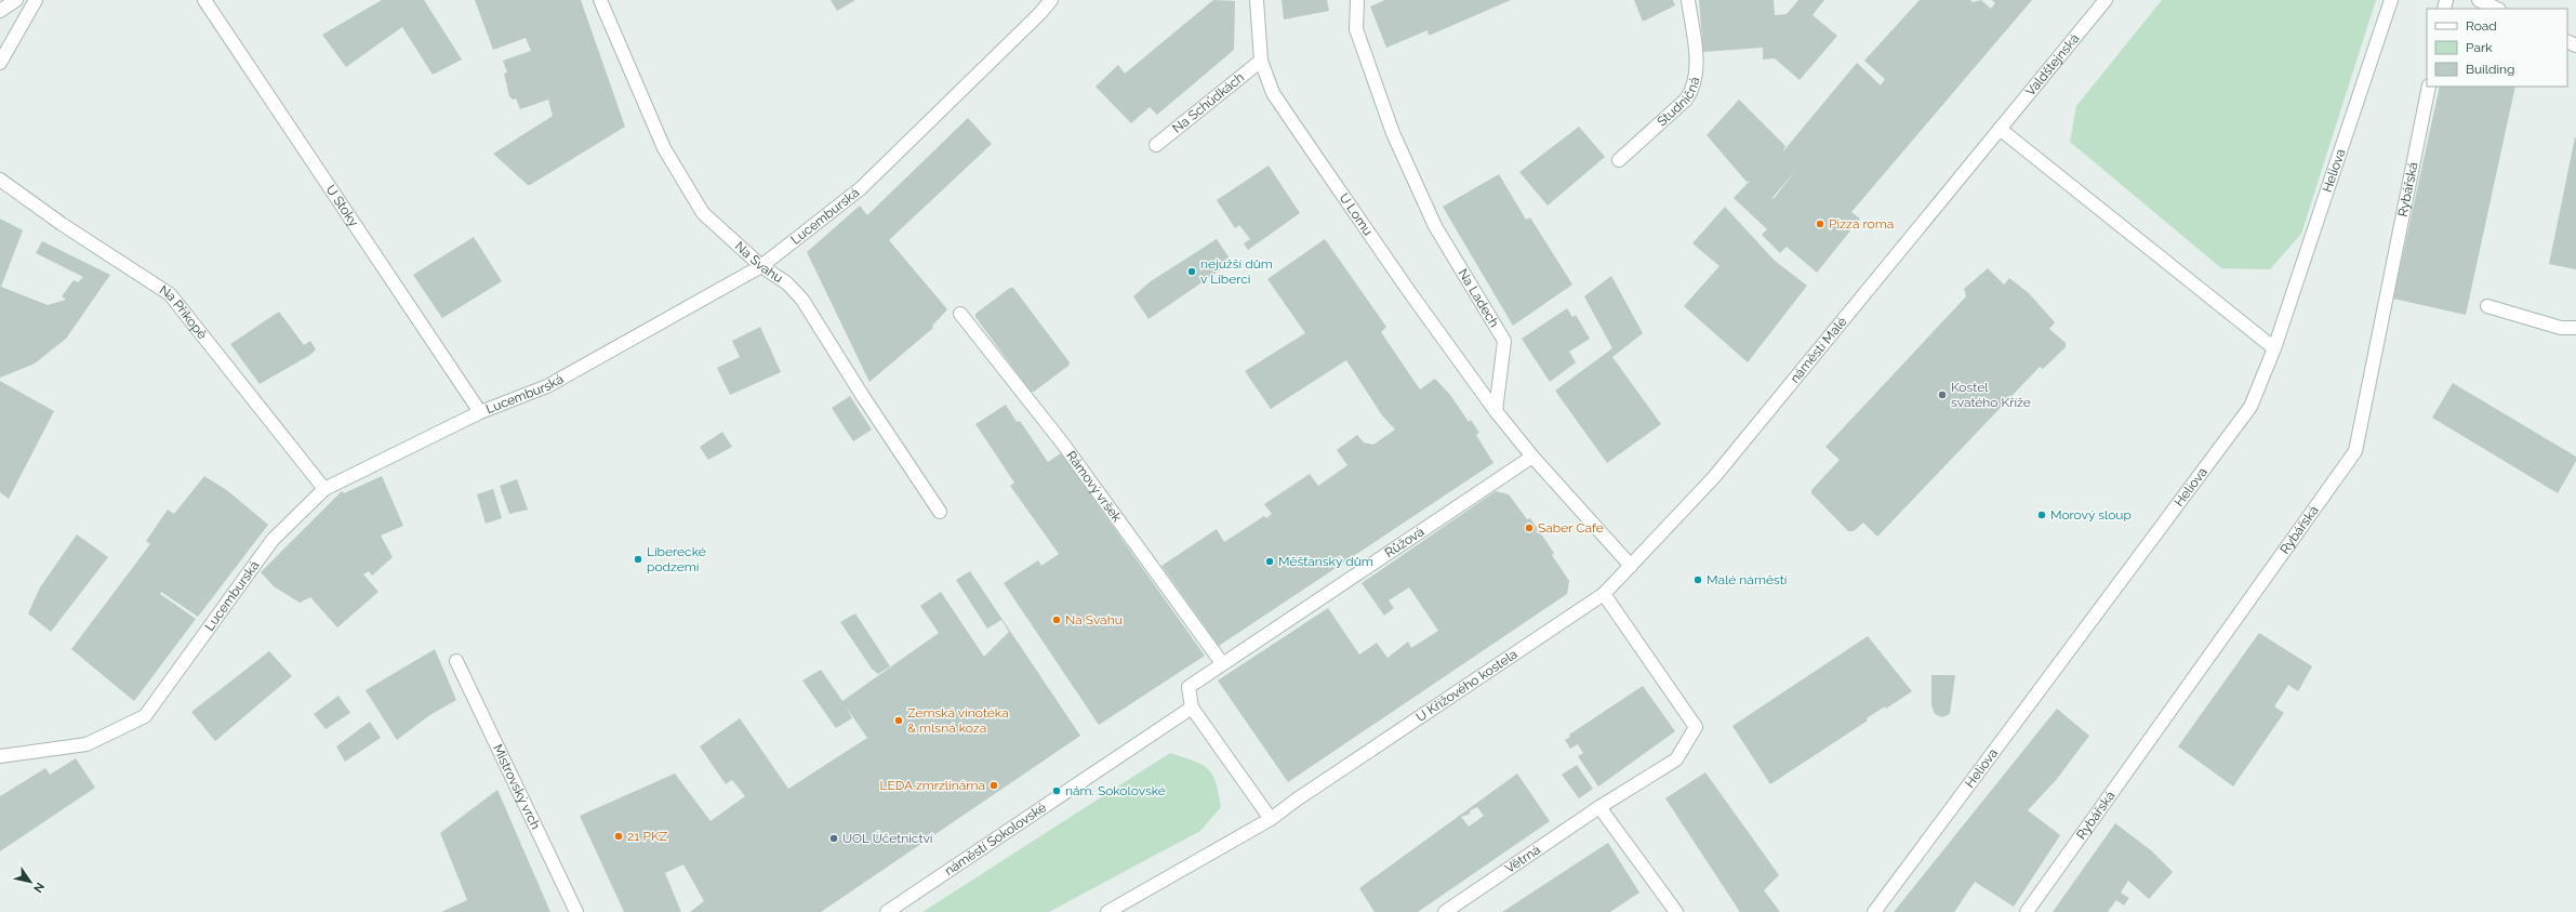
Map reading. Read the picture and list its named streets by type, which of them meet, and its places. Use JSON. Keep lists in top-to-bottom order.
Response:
{
  "streets": {
    "street": [
      "Valdštejnská",
      "Studničná",
      "Na Schůdkách",
      "Heliova",
      "Rybářská",
      "U Stoky",
      "U Lomu",
      "Lucemburská",
      "Na Svahu",
      "Na Ladech",
      "Na Příkopě",
      "náměstí Malé",
      "Rámový vršek",
      "Růžová",
      "U Křížového kostela",
      "Mistrovský vrch",
      "náměstí Sokolovské",
      "Větrná"
    ]
  },
  "crossings": [
    ["Valdštejnská", "náměstí Malé"],
    ["Na Schůdkách", "U Lomu"],
    ["U Stoky", "Lucemburská"],
    ["U Lomu", "Na Ladech"],
    ["Lucemburská", "Na Svahu"],
    ["Lucemburská", "Na Příkopě"],
    ["náměstí Malé", "U Křížového kostela"],
    ["Rámový vršek", "Růžová"],
    ["U Křížového kostela", "Větrná"]
  ],
  "places": [
    "Pizza roma",
    "nejužší dům v Liberci",
    "Kostel svatého Kříže",
    "Morový sloup",
    "Saber Cafe",
    "Liberecké podzemí",
    "Měšťanský dům",
    "Malé náměstí",
    "Na Svahu",
    "Zemská vinotéka & mlsná koza",
    "LEDA zmrzlinárna",
    "nám. Sokolovské",
    "21 PKZ",
    "UOL Účetnictví"
  ],
  "legend": ["Road", "Park", "Building"],
  "north": "bottom right"
}
